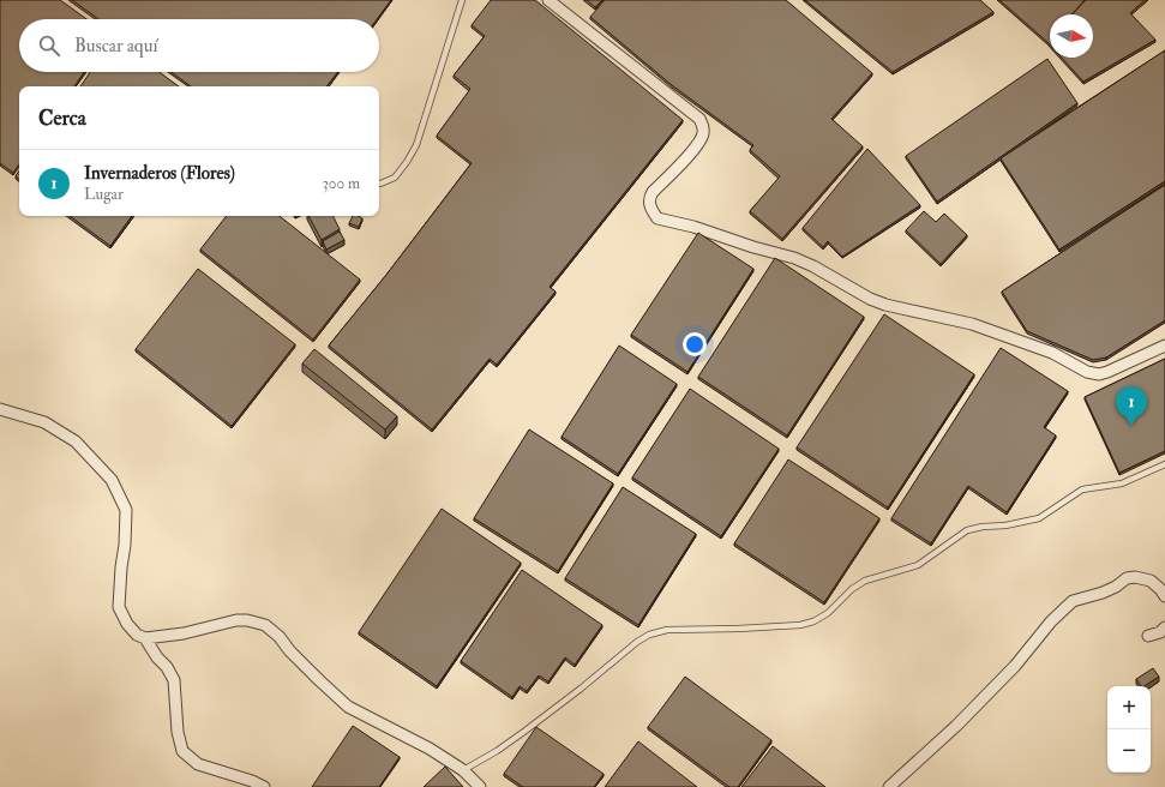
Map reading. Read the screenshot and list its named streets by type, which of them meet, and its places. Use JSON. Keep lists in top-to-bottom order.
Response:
{
  "north": "right",
  "page": {
    "search": "Buscar aquí",
    "heading": "Cerca",
    "list": [
      {
        "mark": "1",
        "name": "Invernaderos (Flores)",
        "note": "Lugar",
        "value": "300 m"
      }
    ],
    "pins": "1",
    "map_buttons": ["+", "−"]
  }
}
